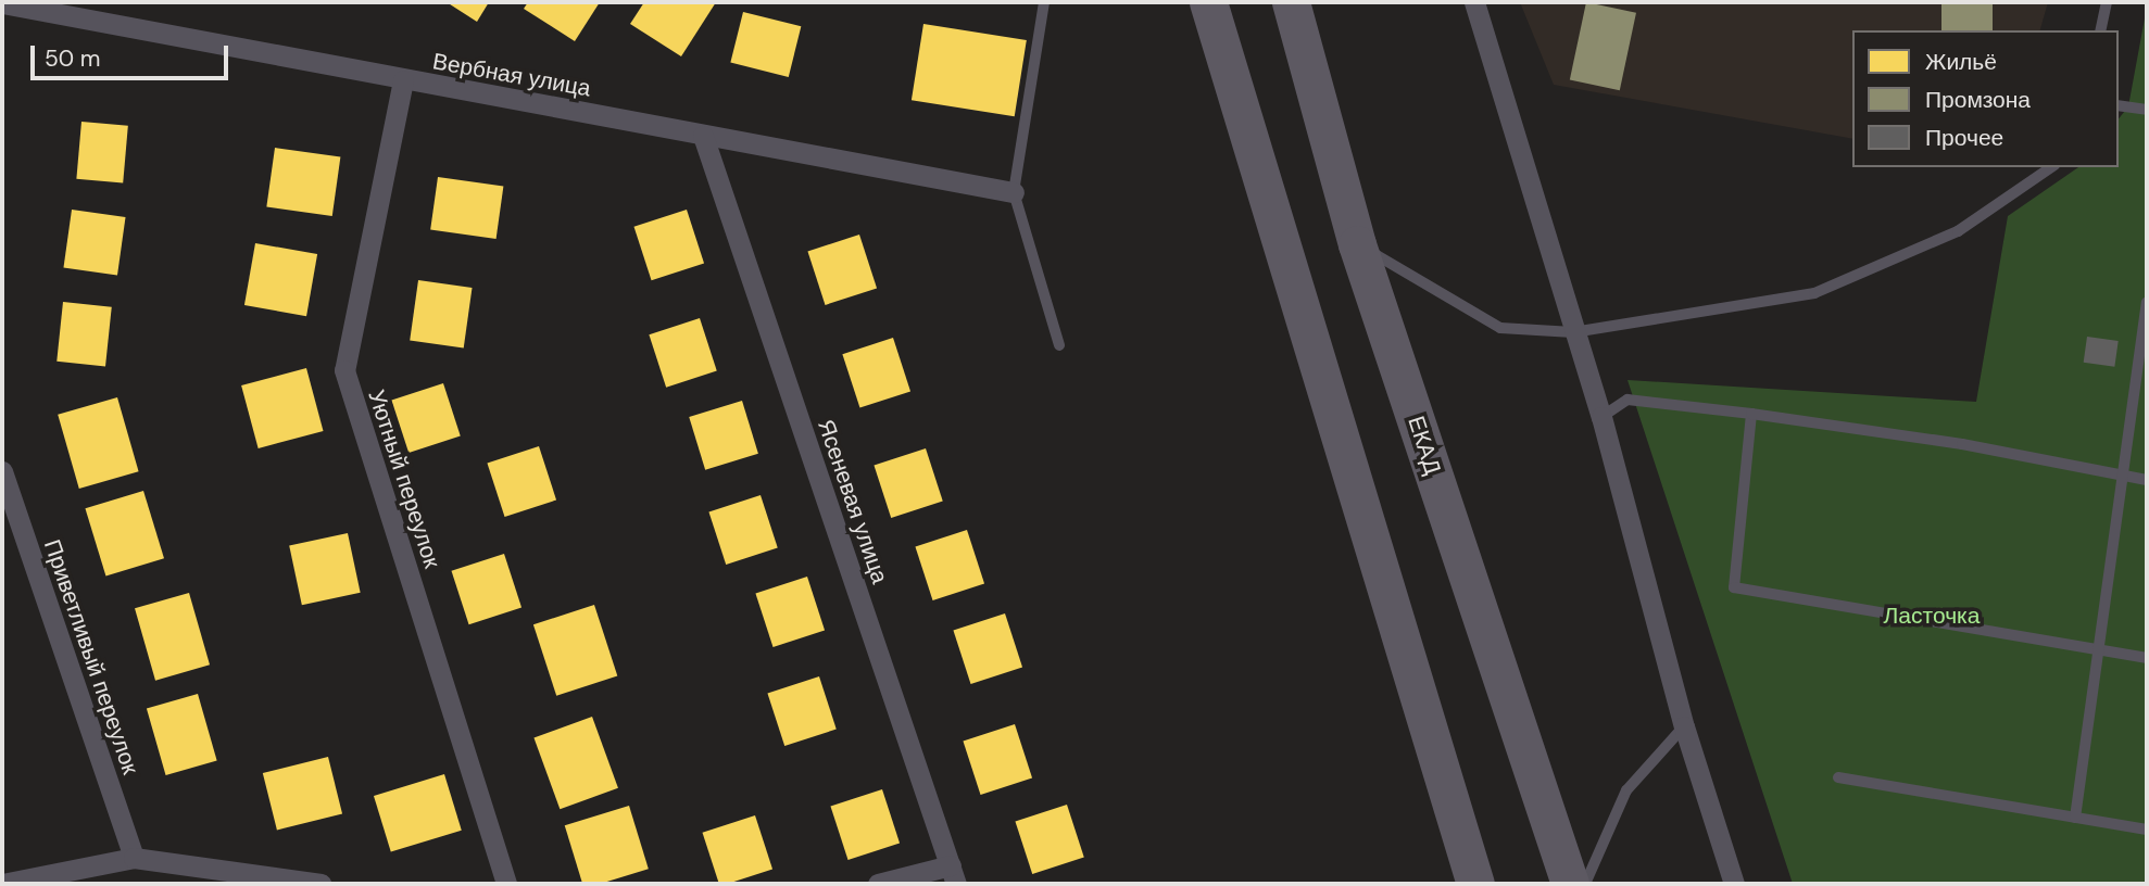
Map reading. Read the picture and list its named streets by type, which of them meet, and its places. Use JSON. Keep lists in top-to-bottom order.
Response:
{
  "streets": {
    "highway": ["ЕКАД"],
    "street": [
      "Вербная улица",
      "Уютный переулок",
      "Ясеневая улица",
      "Приветливый переулок"
    ]
  },
  "crossings": [
    ["Вербная улица", "Уютный переулок"],
    ["Вербная улица", "Ясеневая улица"]
  ],
  "parks": ["Ласточка"],
  "legend": ["Жильё", "Промзона", "Прочее"],
  "scale_bar": "50 m"
}
